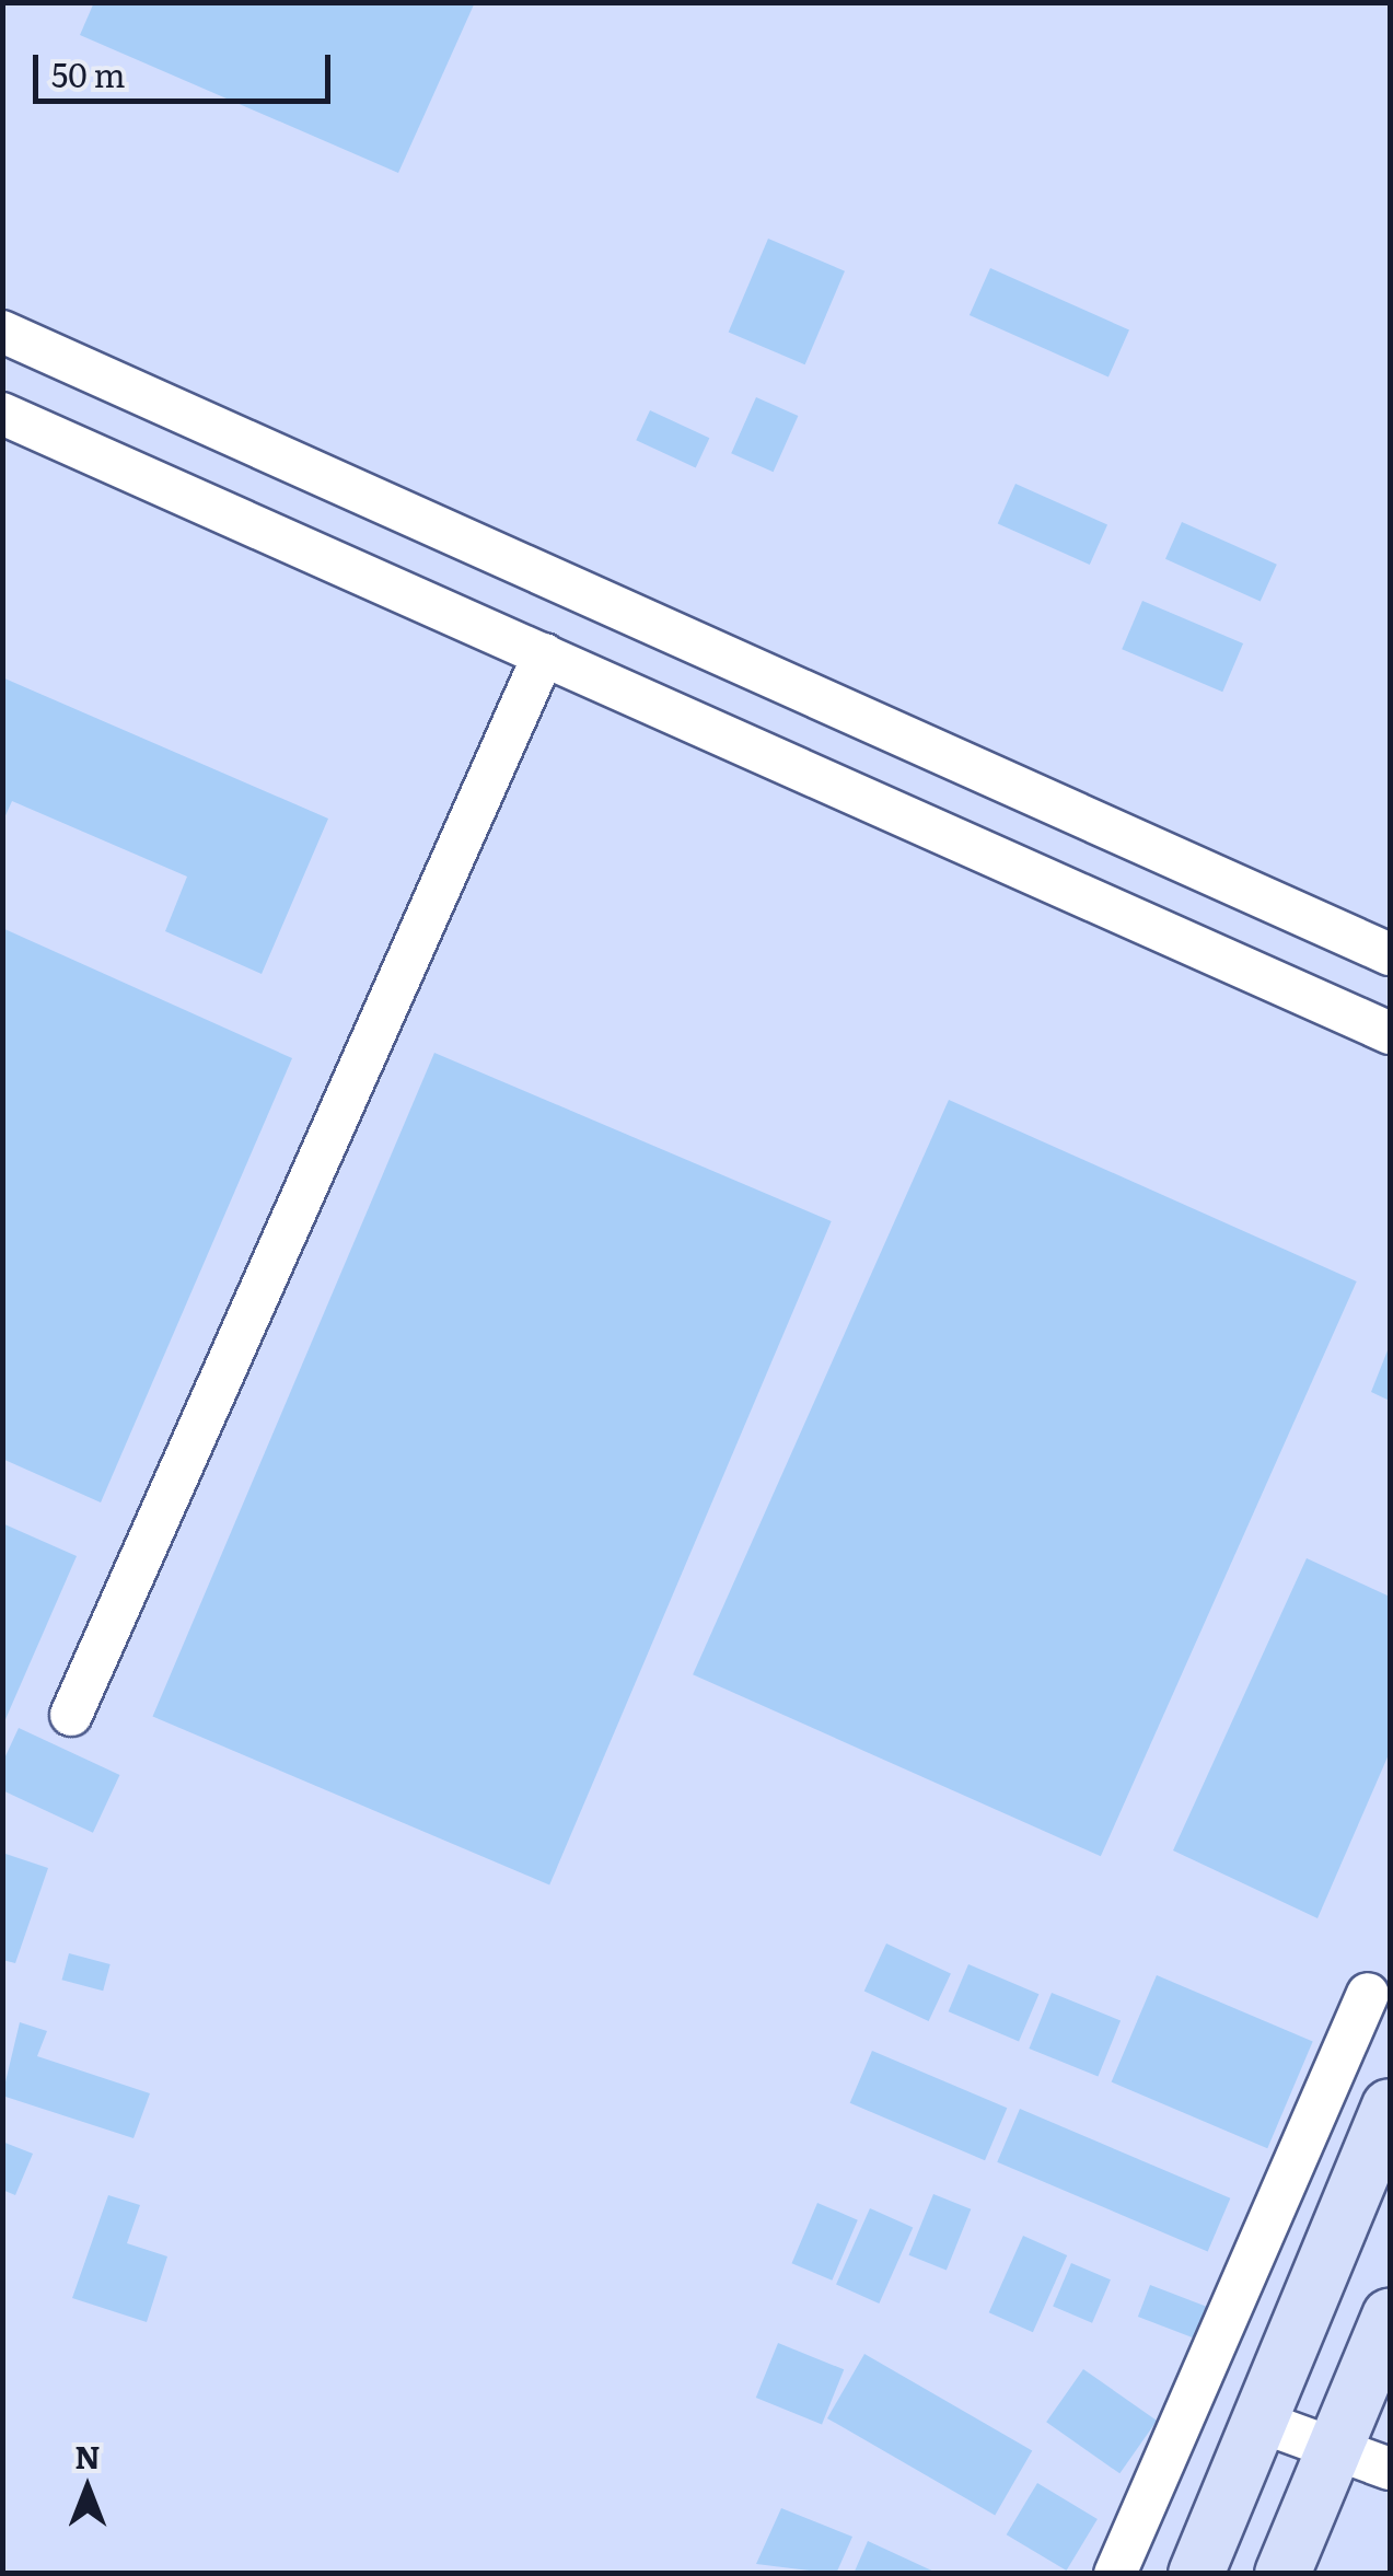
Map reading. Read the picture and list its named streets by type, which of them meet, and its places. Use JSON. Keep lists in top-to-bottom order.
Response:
{
  "scale_bar": "50 m",
  "north": "top"
}
